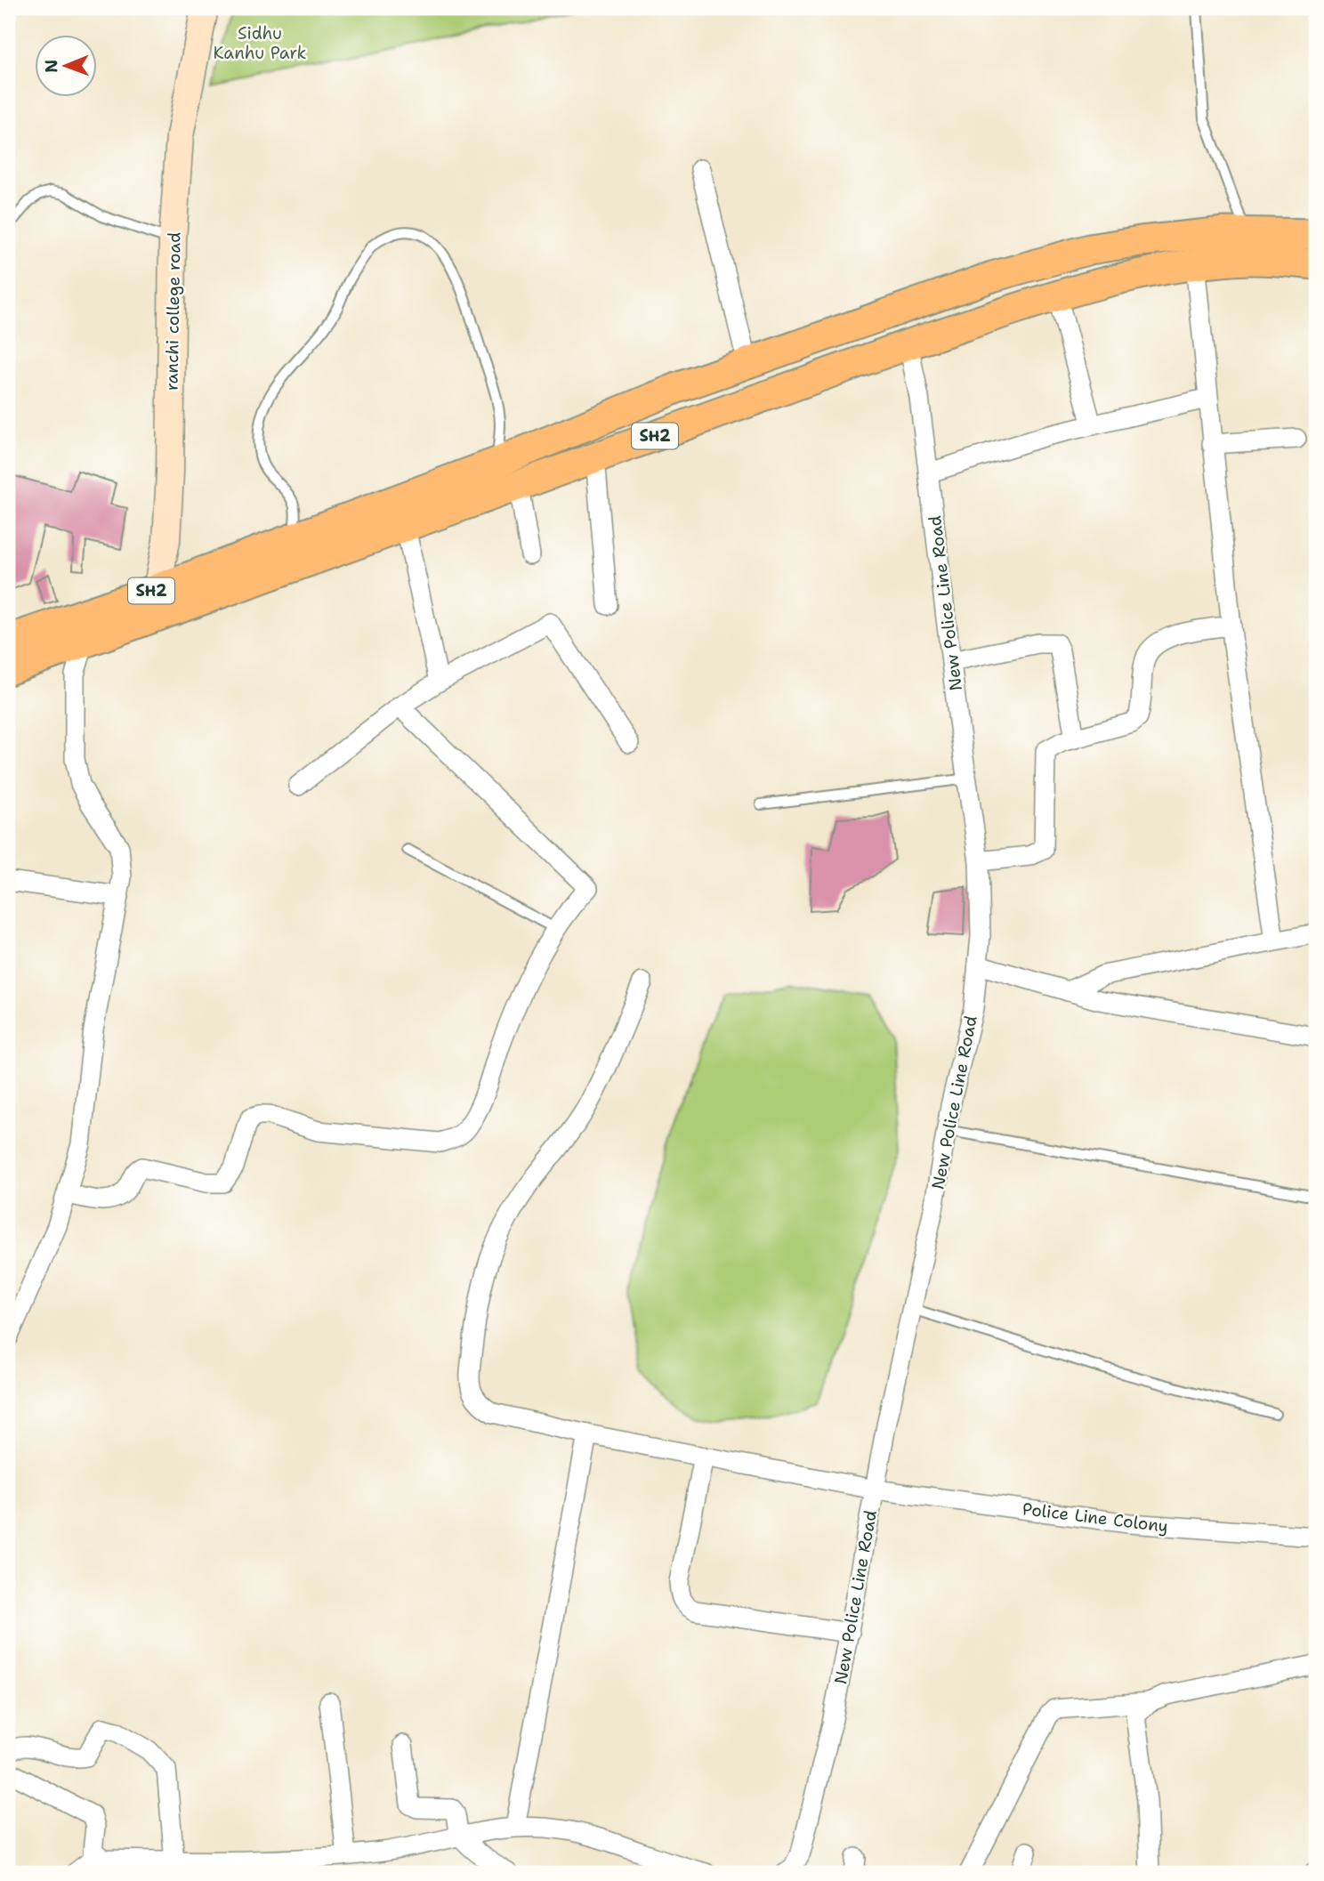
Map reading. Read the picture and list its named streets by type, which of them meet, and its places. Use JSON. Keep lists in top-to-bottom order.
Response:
{
  "streets": {
    "main road": ["SH2"],
    "street": ["ranchi college road", "New Police Line Road", "Police Line Colony"]
  },
  "crossings": [
    ["ranchi college road", "SH2"],
    ["SH2", "New Police Line Road"],
    ["New Police Line Road", "Police Line Colony"]
  ],
  "parks": ["Sidhu Kanhu Park"],
  "north": "left"
}
